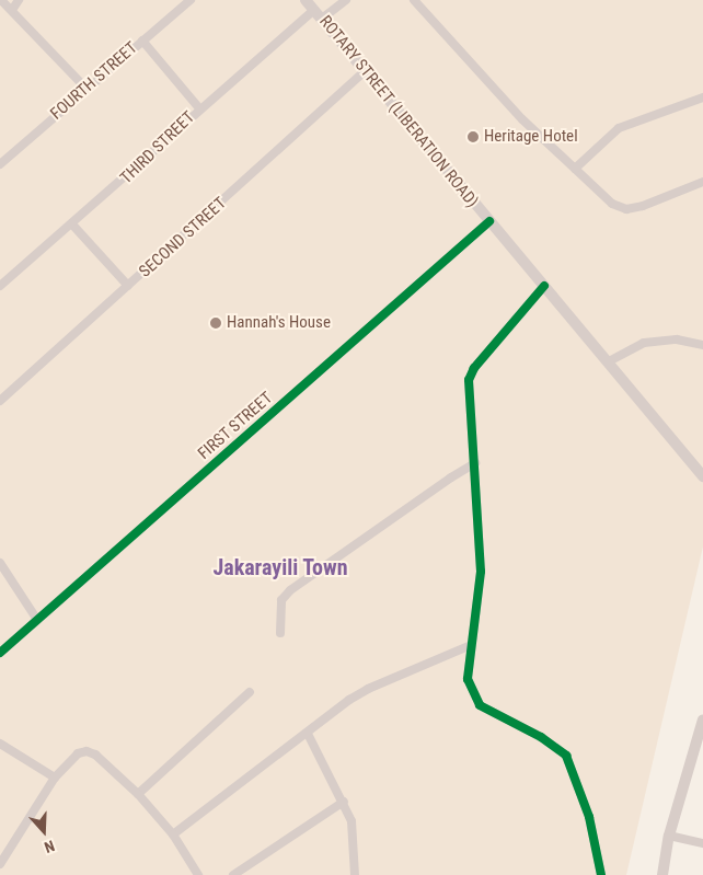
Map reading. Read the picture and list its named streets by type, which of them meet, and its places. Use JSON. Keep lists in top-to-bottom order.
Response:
{
  "streets": {
    "street": [
      "FOURTH STREET",
      "ROTARY STREET (LIBERATION ROAD)",
      "THIRD STREET",
      "SECOND STREET",
      "FIRST STREET"
    ]
  },
  "crossings": [
    ["ROTARY STREET (LIBERATION ROAD)", "THIRD STREET"],
    ["ROTARY STREET (LIBERATION ROAD)", "SECOND STREET"],
    ["ROTARY STREET (LIBERATION ROAD)", "FIRST STREET"]
  ],
  "districts": ["Jakarayili Town"],
  "places": ["Heritage Hotel", "Hannah's House"],
  "north": "bottom"
}
